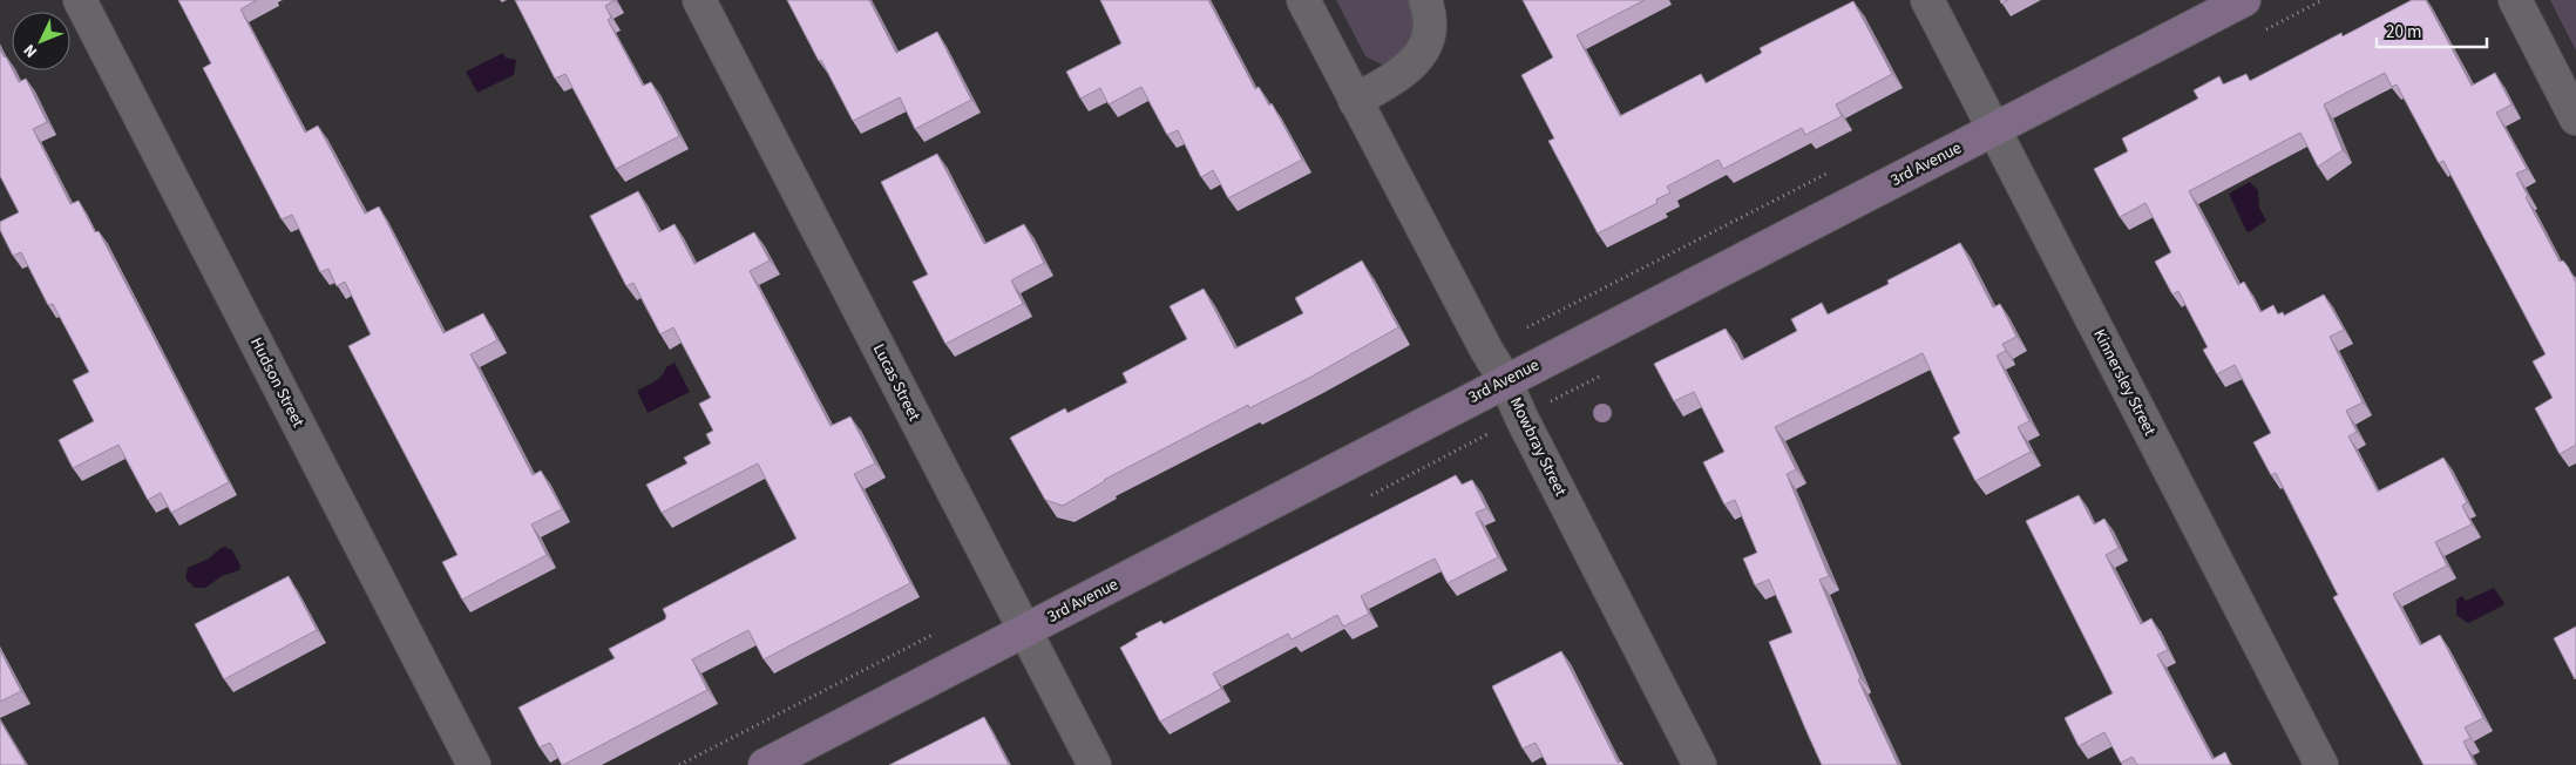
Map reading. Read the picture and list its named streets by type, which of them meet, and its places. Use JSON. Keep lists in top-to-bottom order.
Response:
{
  "streets": {
    "street": [
      "3rd Avenue",
      "Hudson Street",
      "Lucas Street",
      "Kinnersley Street",
      "Mowbray Street"
    ]
  },
  "crossings": [
    ["3rd Avenue", "Lucas Street"],
    ["3rd Avenue", "Kinnersley Street"],
    ["3rd Avenue", "Mowbray Street"]
  ],
  "scale_bar": "20 m",
  "north": "bottom left"
}
